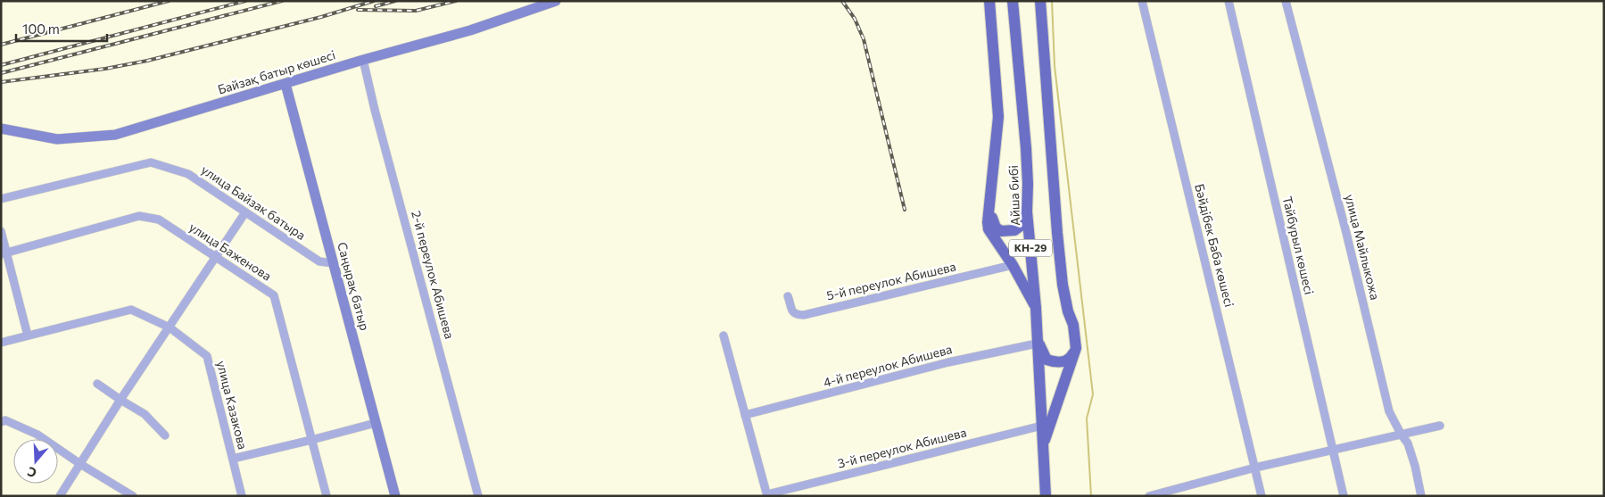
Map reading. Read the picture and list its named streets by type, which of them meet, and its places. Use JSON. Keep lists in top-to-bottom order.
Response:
{
  "streets": {
    "main road": [
      "Байзақ батыр көшесі",
      "Айша бибі",
      "КН-29",
      "Саңырақ батыр"
    ],
    "street": [
      "улица Байзак батыра",
      "Бәйдібек Баба көшесі",
      "Тайбурыл көшесі",
      "улица Майлыкожа",
      "улица Баженова",
      "2-й переулок Абишева",
      "5-й переулок Абишева",
      "4-й переулок Абишева",
      "улица Казакова",
      "3-й переулок Абишева"
    ]
  },
  "crossings": [
    ["Байзақ батыр көшесі", "2-й переулок Абишева"],
    ["Байзақ батыр көшесі", "Саңырақ батыр"],
    ["Айша бибі", "4-й переулок Абишева"],
    ["Айша бибі", "3-й переулок Абишева"],
    ["улица Байзак батыра", "Саңырақ батыр"]
  ],
  "scale_bar": "100 m",
  "north": "bottom"
}
